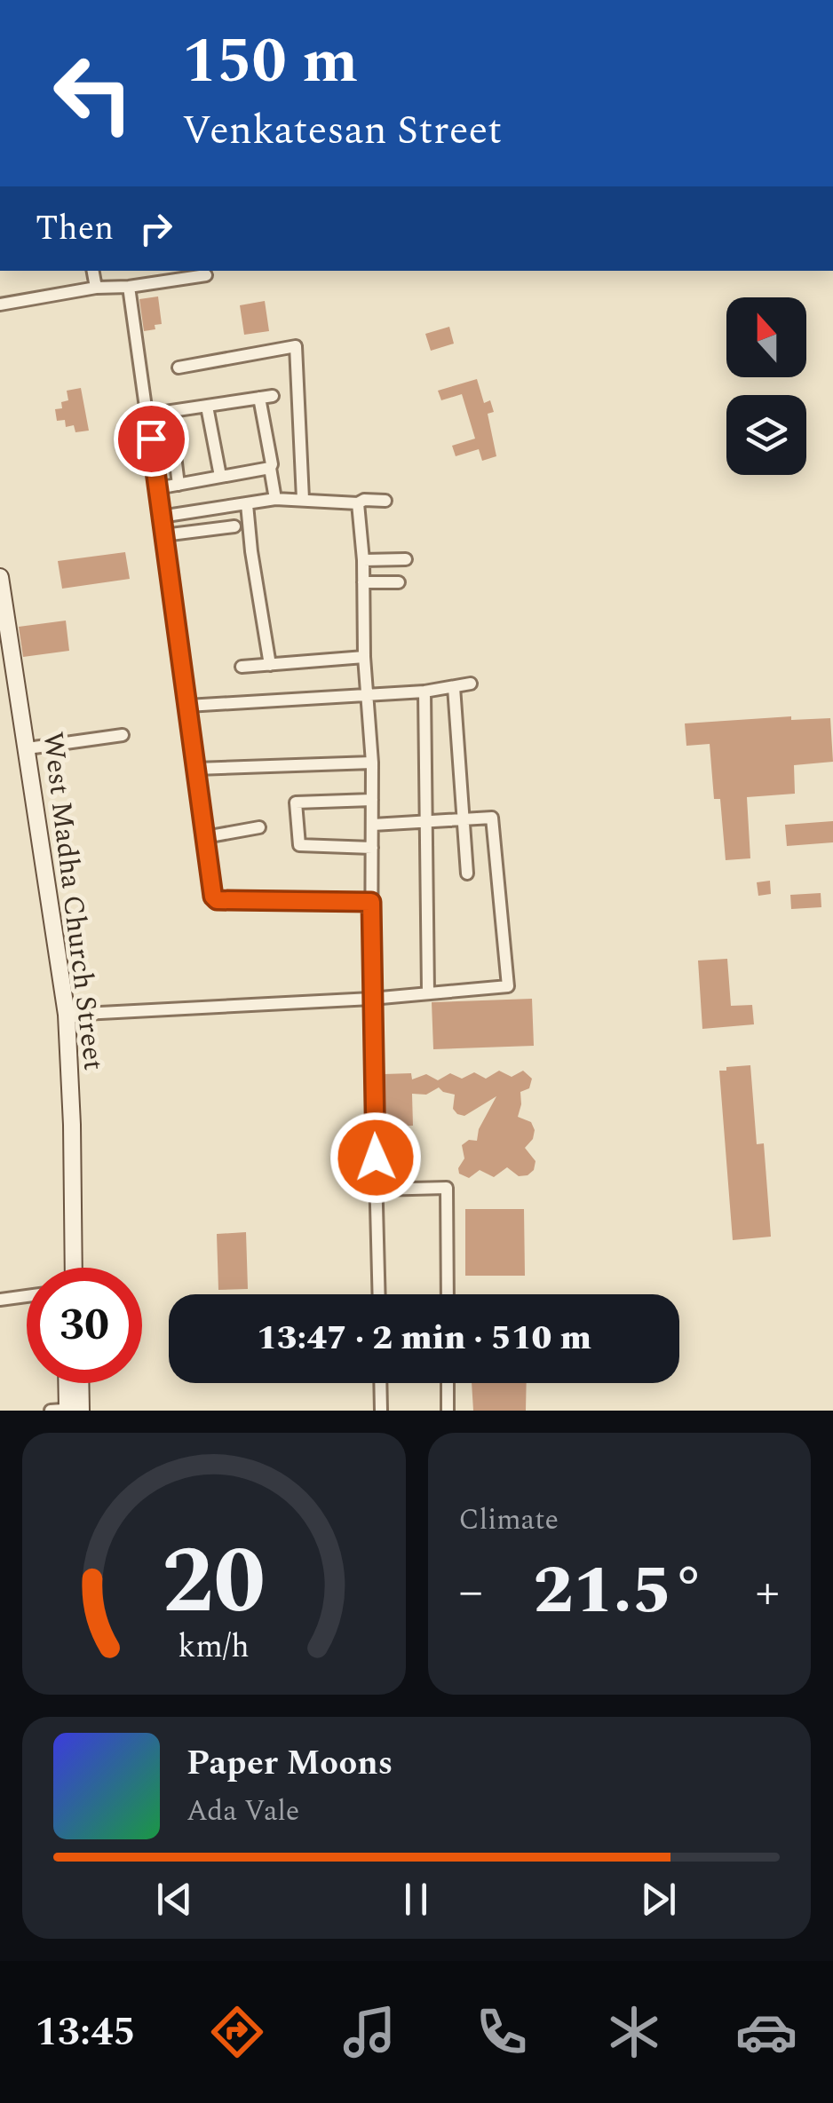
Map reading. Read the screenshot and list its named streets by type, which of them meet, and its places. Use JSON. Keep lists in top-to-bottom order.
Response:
{
  "streets": {
    "main road": ["West Madha Church Street"]
  },
  "north": "top",
  "page": {
    "turn": ["150 m", "Venkatesan Street"],
    "then": "Then",
    "limit": "30",
    "trip": "13:47 · 2 min · 510 m",
    "tile": "Climate",
    "heat": ["−", "21.5°", "+"],
    "song": ["Paper Moons", "Ada Vale"],
    "tabs": "13:45",
    "gauge": ["20", "km/h"]
  }
}
